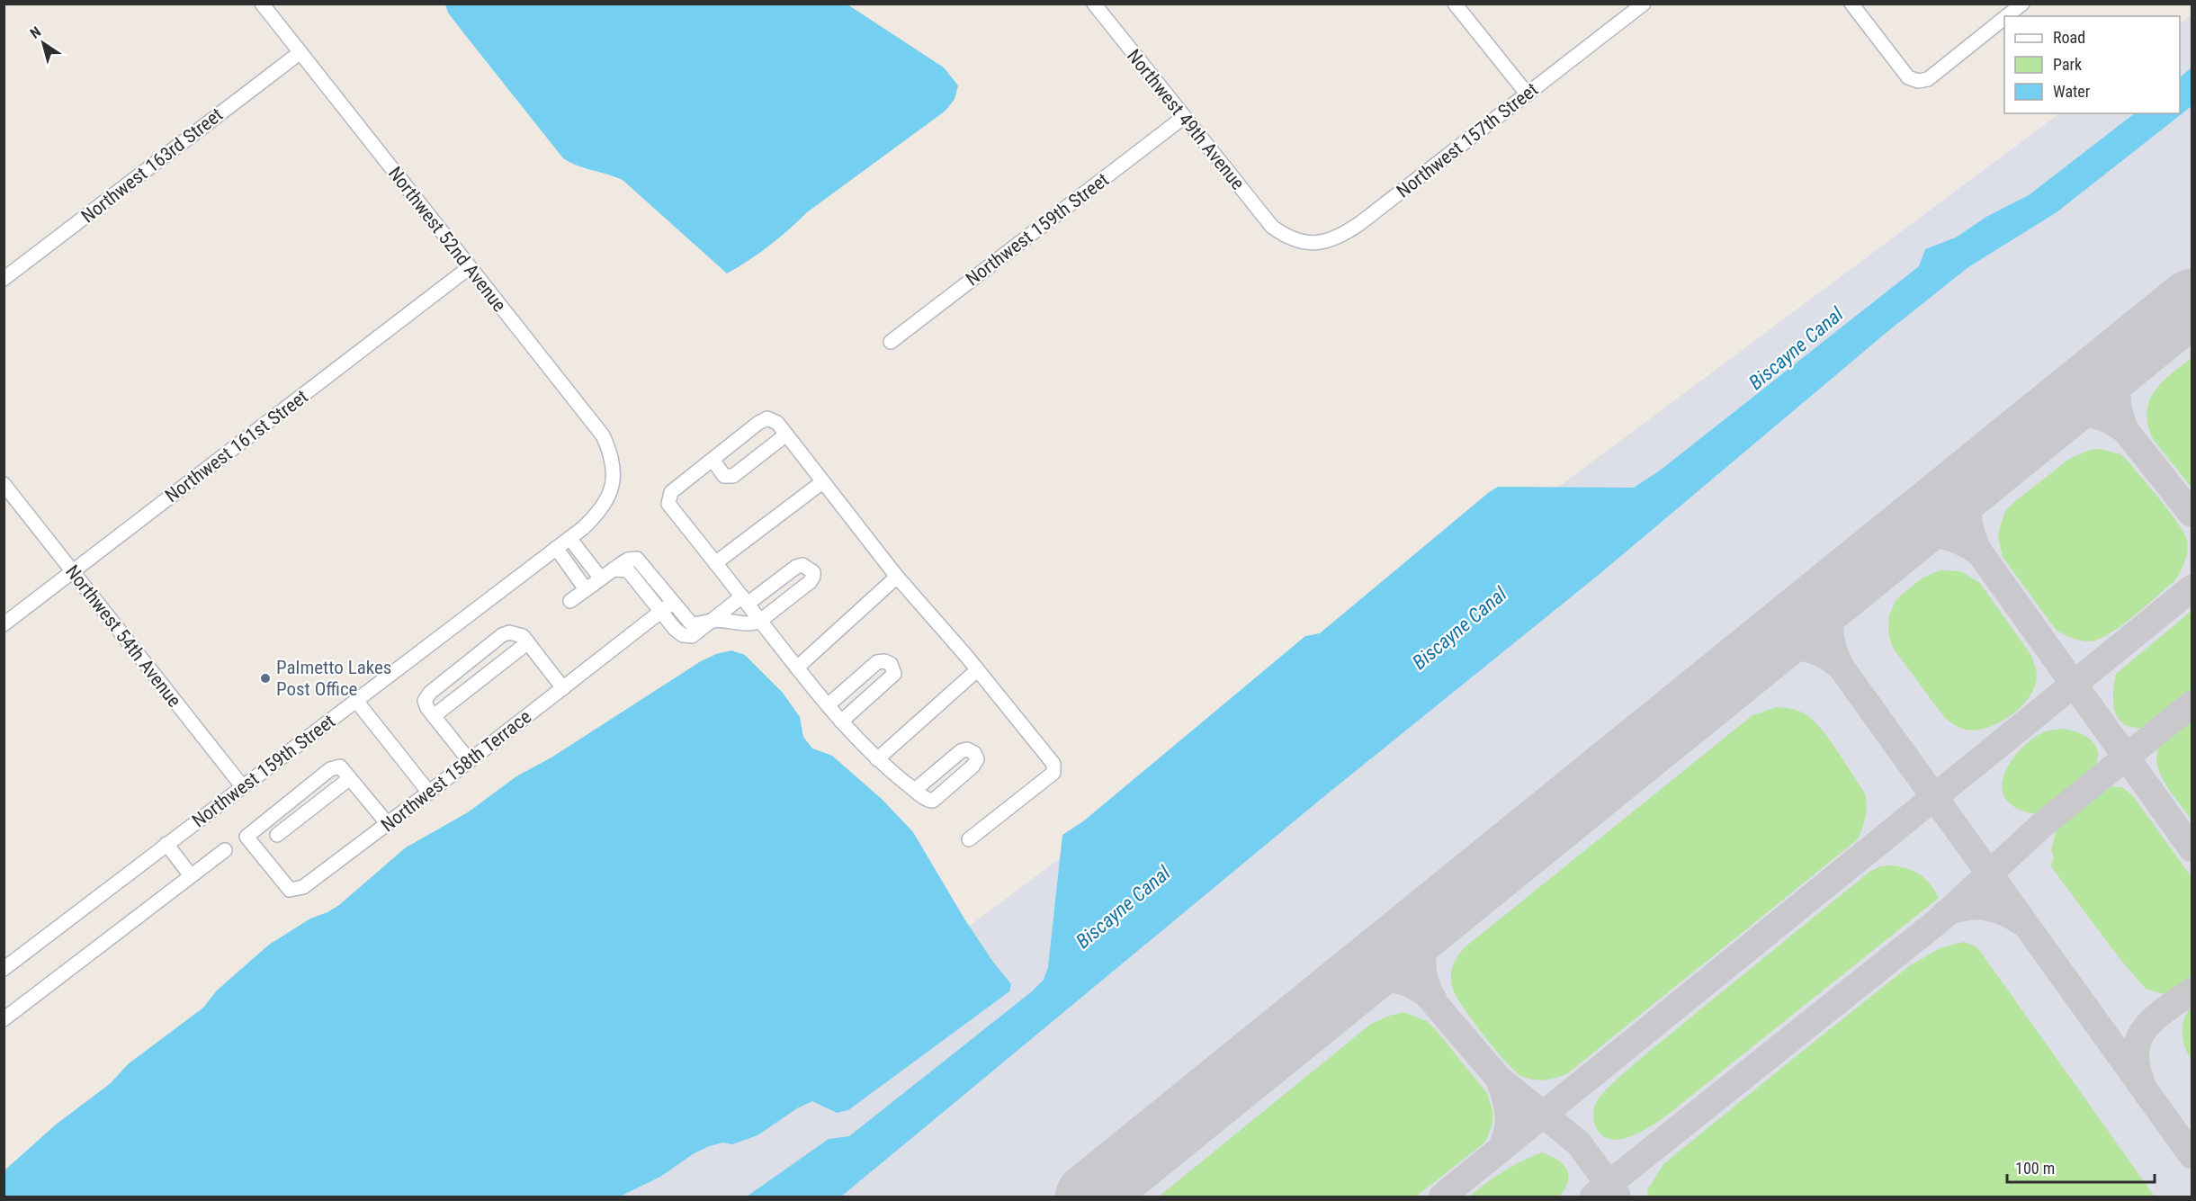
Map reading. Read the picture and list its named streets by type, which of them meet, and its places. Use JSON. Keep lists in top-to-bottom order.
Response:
{
  "streets": {
    "street": [
      "Northwest 49th Avenue",
      "Northwest 157th Street",
      "Northwest 163rd Street",
      "Northwest 159th Street",
      "Northwest 52nd Avenue",
      "Northwest 161st Street",
      "Northwest 54th Avenue",
      "Northwest 158th Terrace"
    ]
  },
  "crossings": [
    ["Northwest 49th Avenue", "Northwest 157th Street"],
    ["Northwest 49th Avenue", "Northwest 159th Street"],
    ["Northwest 163rd Street", "Northwest 52nd Avenue"],
    ["Northwest 159th Street", "Northwest 52nd Avenue"],
    ["Northwest 159th Street", "Northwest 54th Avenue"],
    ["Northwest 52nd Avenue", "Northwest 161st Street"],
    ["Northwest 161st Street", "Northwest 54th Avenue"]
  ],
  "water": ["Biscayne Canal"],
  "places": ["Palmetto Lakes Post Office"],
  "legend": ["Road", "Park", "Water"],
  "scale_bar": "100 m",
  "north": "top left"
}
